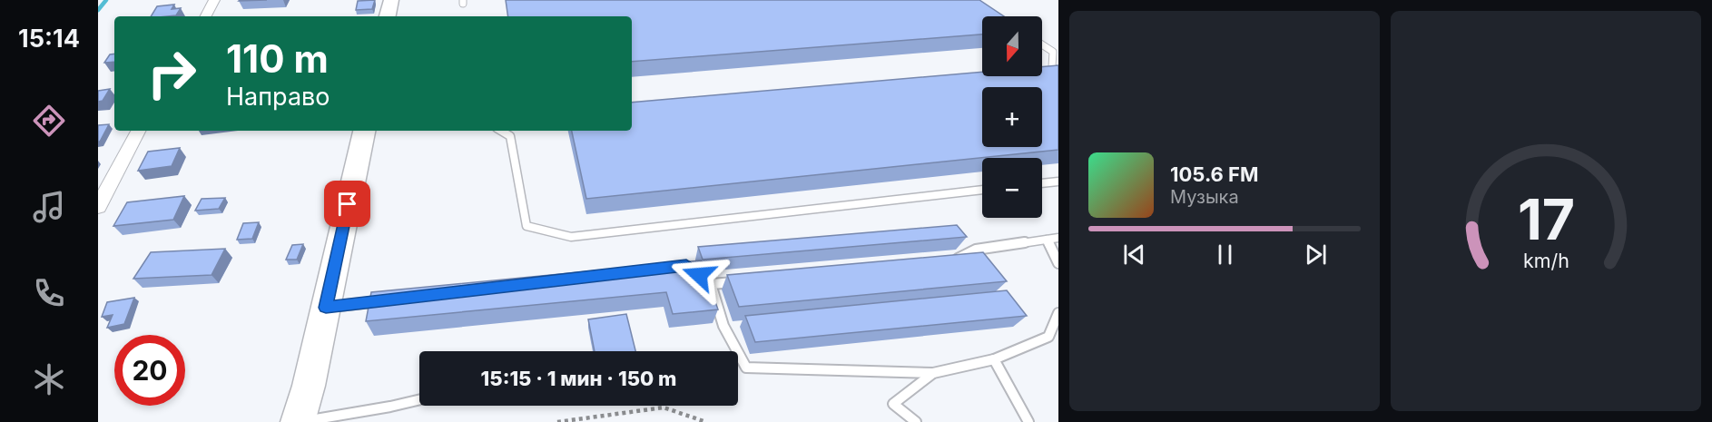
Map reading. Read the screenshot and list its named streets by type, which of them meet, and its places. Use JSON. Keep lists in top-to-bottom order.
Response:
{
  "north": "bottom",
  "page": {
    "tabs": "15:14",
    "map_buttons": ["+", "−"],
    "turn": ["110 m", "Направо"],
    "song": ["105.6 FM", "Музыка"],
    "limit": "20",
    "trip": "15:15 · 1 мин · 150 m",
    "gauge": ["17", "km/h"]
  }
}
